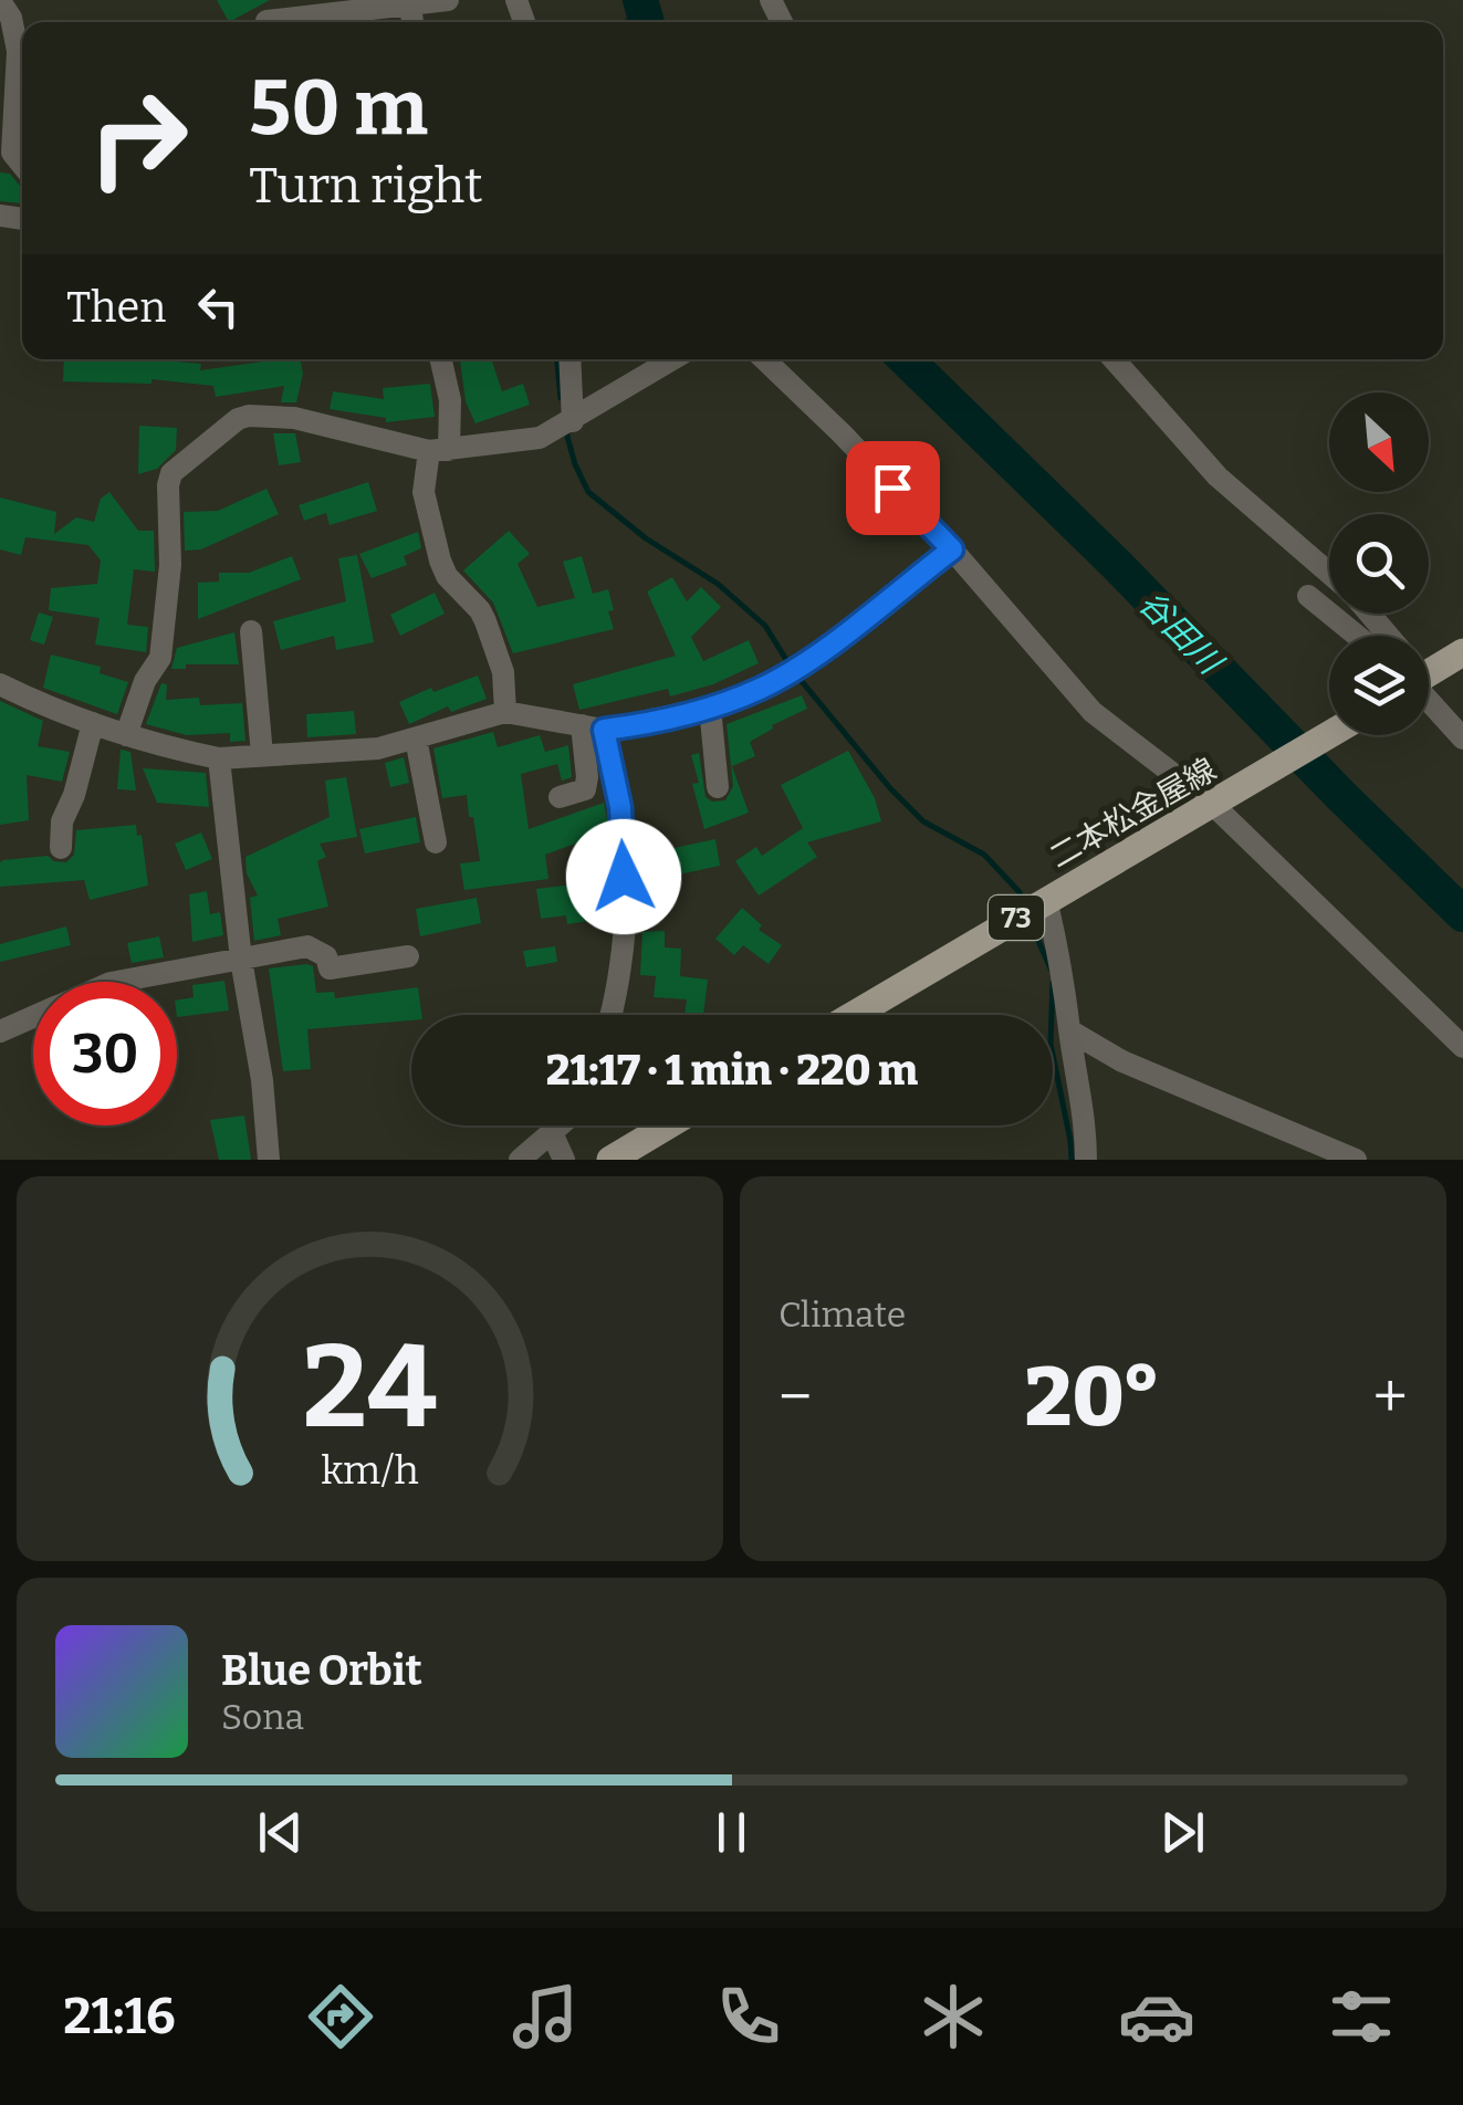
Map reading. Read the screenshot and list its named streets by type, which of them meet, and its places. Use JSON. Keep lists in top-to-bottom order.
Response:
{
  "streets": {
    "main road": ["二本松金屋線", "73"]
  },
  "water": ["谷田川"],
  "north": "bottom right",
  "page": {
    "turn": ["50 m", "Turn right"],
    "then": "Then",
    "limit": "30",
    "trip": "21:17 · 1 min · 220 m",
    "tile": "Climate",
    "heat": ["−", "20°", "+"],
    "song": ["Blue Orbit", "Sona"],
    "tabs": "21:16",
    "gauge": ["24", "km/h"]
  }
}
